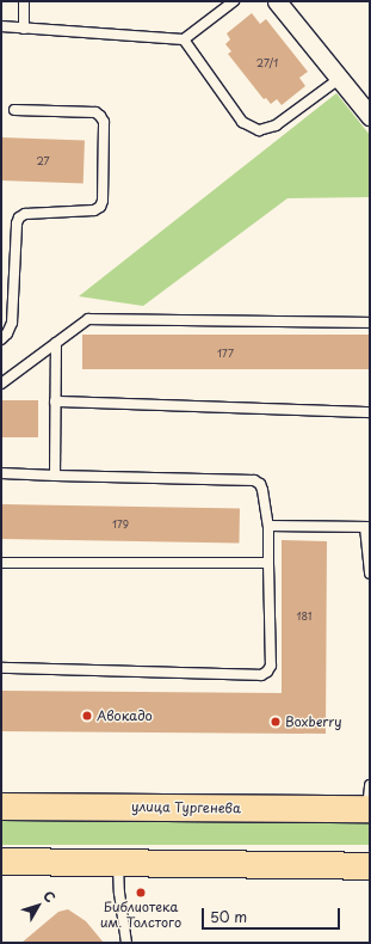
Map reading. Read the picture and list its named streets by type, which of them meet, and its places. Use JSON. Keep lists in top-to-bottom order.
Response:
{
  "streets": {
    "main road": ["улица Тургенева"]
  },
  "places": ["Авокадо", "Boxberry", "Библиотека им. Толстого"],
  "house_numbers": [
    "27/1",
    "27",
    "177",
    "179",
    "181"
  ],
  "scale_bar": "50 m",
  "north": "top right"
}
